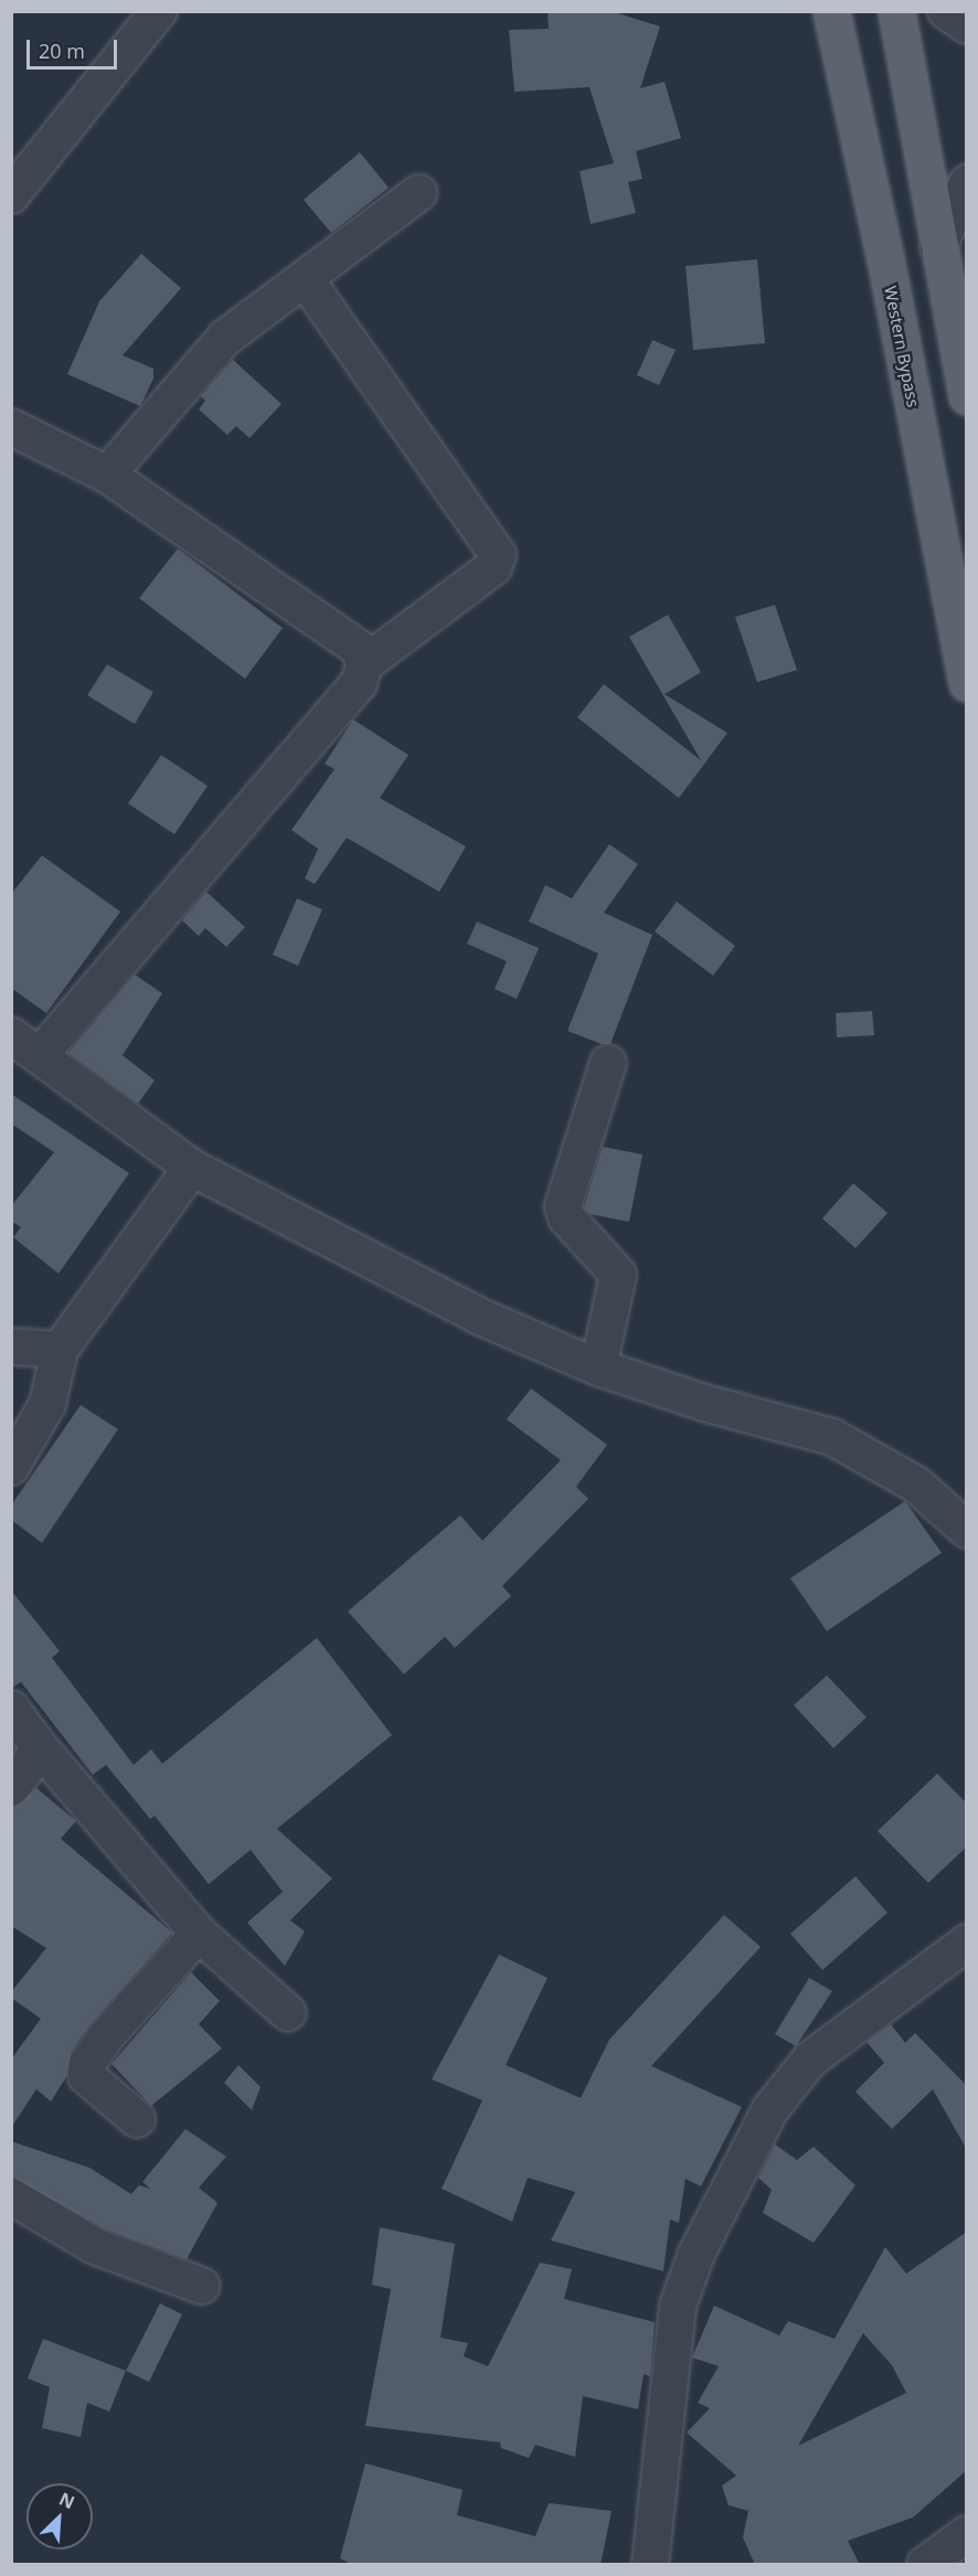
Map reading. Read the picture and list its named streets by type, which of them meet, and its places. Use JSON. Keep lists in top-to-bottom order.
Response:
{
  "streets": {
    "main road": ["Western Bypass"]
  },
  "scale_bar": "20 m",
  "north": "top right"
}
